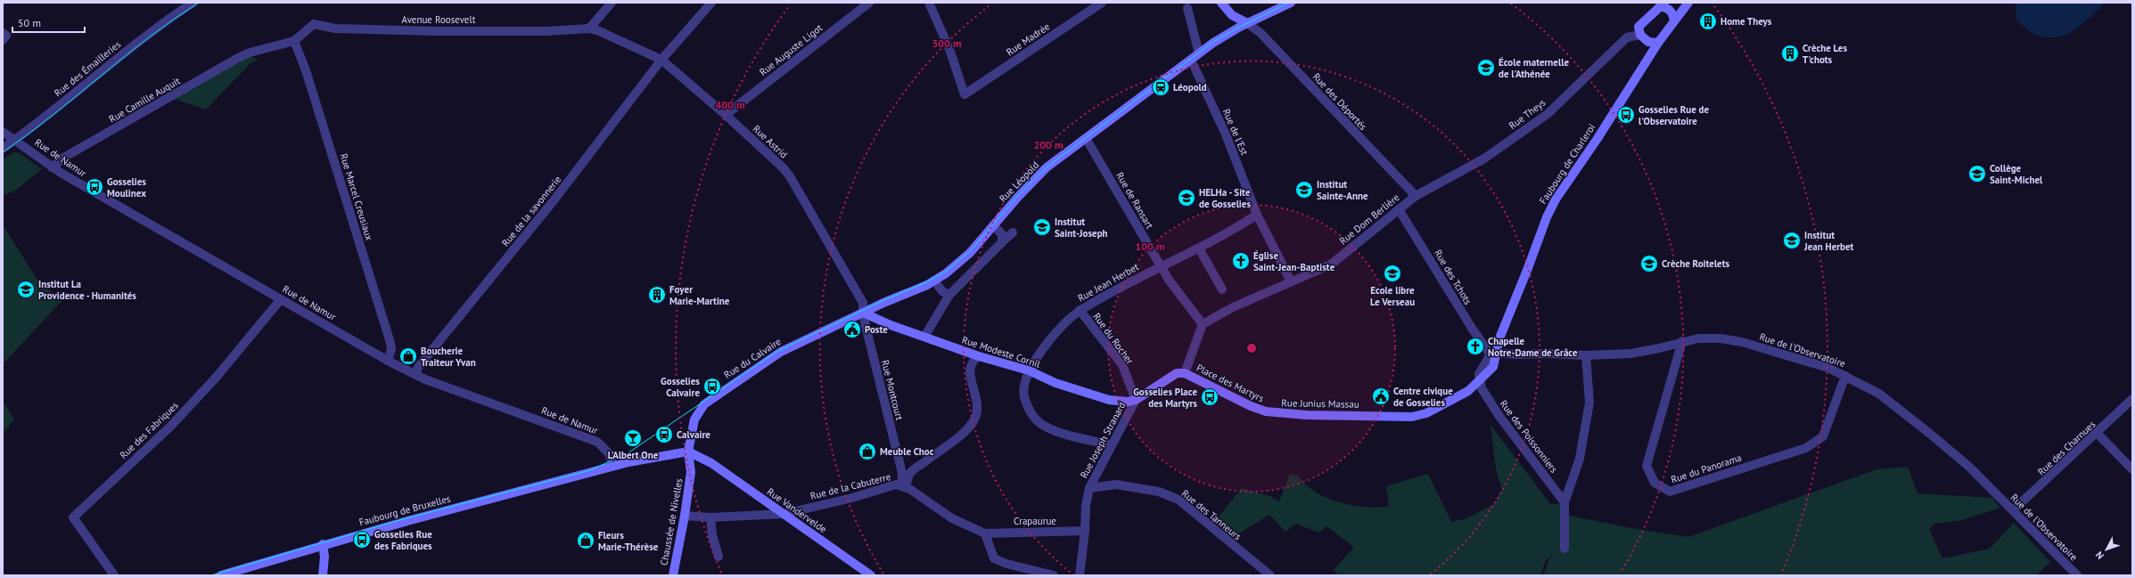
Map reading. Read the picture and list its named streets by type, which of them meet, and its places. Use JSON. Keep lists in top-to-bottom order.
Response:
{
  "streets": {
    "main road": [
      "Faubourg de Charleroi",
      "Rue Léopold",
      "Rue Modeste Cornil",
      "Rue du Calvaire",
      "Place des Martyrs",
      "Rue Junius Massau",
      "Faubourg de Bruxelles",
      "Rue Vandervelde",
      "Chaussée de Nivelles"
    ],
    "street": [
      "Avenue Roosevelt",
      "Rue Madrée",
      "Rue Auguste Ligot",
      "Rue des Émailleries",
      "Rue Camille Auquit",
      "Rue des Déportés",
      "Rue Theys",
      "Rue de l'Est",
      "Rue Astrid",
      "Rue de Namur",
      "Rue Marcel Creusiaux",
      "Rue de Ransart",
      "Rue de la savonnerie",
      "Rue Dom Berlière",
      "Rue des Tchots",
      "Rue Jean Herbet",
      "Rue du Rocher",
      "Rue de l'Observatoire",
      "Rue Montcourt",
      "Rue des Fabriques",
      "Rue des Poissonniers",
      "Rue Joseph Stranard",
      "Rue des Charnues",
      "Rue du Panorama",
      "Rue de la Cabuterre",
      "Rue des Tanneurs",
      "Crapaurue"
    ]
  },
  "crossings": [
    ["Avenue Roosevelt", "Rue Camille Auquit"],
    ["Avenue Roosevelt", "Rue Astrid"],
    ["Avenue Roosevelt", "Rue Marcel Creusiaux"],
    ["Rue Auguste Ligot", "Rue Astrid"],
    ["Rue des Émailleries", "Rue de Namur"],
    ["Rue Camille Auquit", "Rue de Namur"],
    ["Rue Camille Auquit", "Rue Marcel Creusiaux"],
    ["Rue des Déportés", "Rue Theys"],
    ["Rue des Déportés", "Rue Léopold"],
    ["Rue des Déportés", "Rue Dom Berlière"],
    ["Rue Theys", "Rue Dom Berlière"],
    ["Rue de l'Est", "Rue Léopold"],
    ["Rue de l'Est", "Rue Dom Berlière"],
    ["Rue de l'Est", "Rue Jean Herbet"],
    ["Rue Astrid", "Rue Léopold"],
    ["Rue Astrid", "Rue de la savonnerie"],
    ["Rue Astrid", "Rue Modeste Cornil"],
    ["Rue Astrid", "Rue du Calvaire"],
    ["Rue Astrid", "Rue Montcourt"],
    ["Rue de Namur", "Rue Marcel Creusiaux"],
    ["Rue de Namur", "Rue de la savonnerie"],
    ["Rue de Namur", "Rue des Fabriques"],
    ["Rue de Namur", "Faubourg de Bruxelles"],
    ["Faubourg de Charleroi", "Rue des Tchots"],
    ["Faubourg de Charleroi", "Rue de l'Observatoire"],
    ["Faubourg de Charleroi", "Rue Junius Massau"],
    ["Rue Léopold", "Rue de Ransart"],
    ["Rue Léopold", "Rue Modeste Cornil"],
    ["Rue Léopold", "Rue du Calvaire"],
    ["Rue Léopold", "Rue Montcourt"],
    ["Rue de Ransart", "Rue Dom Berlière"],
    ["Rue de Ransart", "Rue Jean Herbet"],
    ["Rue de Ransart", "Place des Martyrs"],
    ["Rue Dom Berlière", "Rue des Tchots"],
    ["Rue Dom Berlière", "Place des Martyrs"],
    ["Rue des Tchots", "Rue de l'Observatoire"],
    ["Rue des Tchots", "Rue Junius Massau"],
    ["Rue Jean Herbet", "Rue du Rocher"],
    ["Rue Jean Herbet", "Rue Modeste Cornil"],
    ["Rue Jean Herbet", "Rue Joseph Stranard"],
    ["Rue du Rocher", "Rue Modeste Cornil"],
    ["Rue du Rocher", "Place des Martyrs"],
    ["Rue du Rocher", "Rue Joseph Stranard"],
    ["Rue de l'Observatoire", "Rue Junius Massau"],
    ["Rue de l'Observatoire", "Rue des Charnues"],
    ["Rue de l'Observatoire", "Rue du Panorama"],
    ["Rue Modeste Cornil", "Rue du Calvaire"],
    ["Rue Modeste Cornil", "Place des Martyrs"],
    ["Rue Modeste Cornil", "Rue Montcourt"],
    ["Rue Modeste Cornil", "Rue Joseph Stranard"],
    ["Rue du Calvaire", "Rue Montcourt"],
    ["Rue du Calvaire", "Chaussée de Nivelles"],
    ["Place des Martyrs", "Rue Junius Massau"],
    ["Place des Martyrs", "Rue Joseph Stranard"],
    ["Rue Junius Massau", "Rue des Poissonniers"],
    ["Rue Joseph Stranard", "Rue des Tanneurs"],
    ["Rue Joseph Stranard", "Crapaurue"],
    ["Rue de la Cabuterre", "Rue Vandervelde"],
    ["Rue de la Cabuterre", "Chaussée de Nivelles"],
    ["Faubourg de Bruxelles", "Rue Vandervelde"],
    ["Faubourg de Bruxelles", "Chaussée de Nivelles"],
    ["Rue Vandervelde", "Chaussée de Nivelles"]
  ],
  "places": {
    "building": ["Home Theys", "Crèche Les T'chots", "Foyer Marie-Martine"],
    "school or university": [
      "École maternelle de l'Athénée",
      "Collège Saint-Michel",
      "Institut Sainte-Anne",
      "HELHa - Site de Gosselies",
      "Institut Saint-Joseph",
      "Institut Jean Herbet",
      "Crèche Roitelets",
      "Ecole libre Le Verseau",
      "Institut La Providence - Humanités"
    ],
    "station": ["Léopold", "Calvaire"],
    "bus stop": [
      "Gosselies Rue de l'Observatoire",
      "Gosselies Moulinex",
      "Gosselies Calvaire",
      "Gosselies Place des Martyrs",
      "Gosselies Rue des Fabriques"
    ],
    "church": ["Église Saint-Jean-Baptiste", "Chapelle Notre-Dame de Grâce"],
    "public building": ["Poste", "Centre civique de Gosselies"],
    "shop": ["Boucherie Traiteur Yvan", "Meuble Choc", "Fleurs Marie-Thérèse"],
    "bar": ["L'Albert One"]
  },
  "scale_bar": "50 m",
  "north": "bottom left",
  "rings": [
    "300 m",
    "400 m",
    "200 m",
    "100 m"
  ]
}
